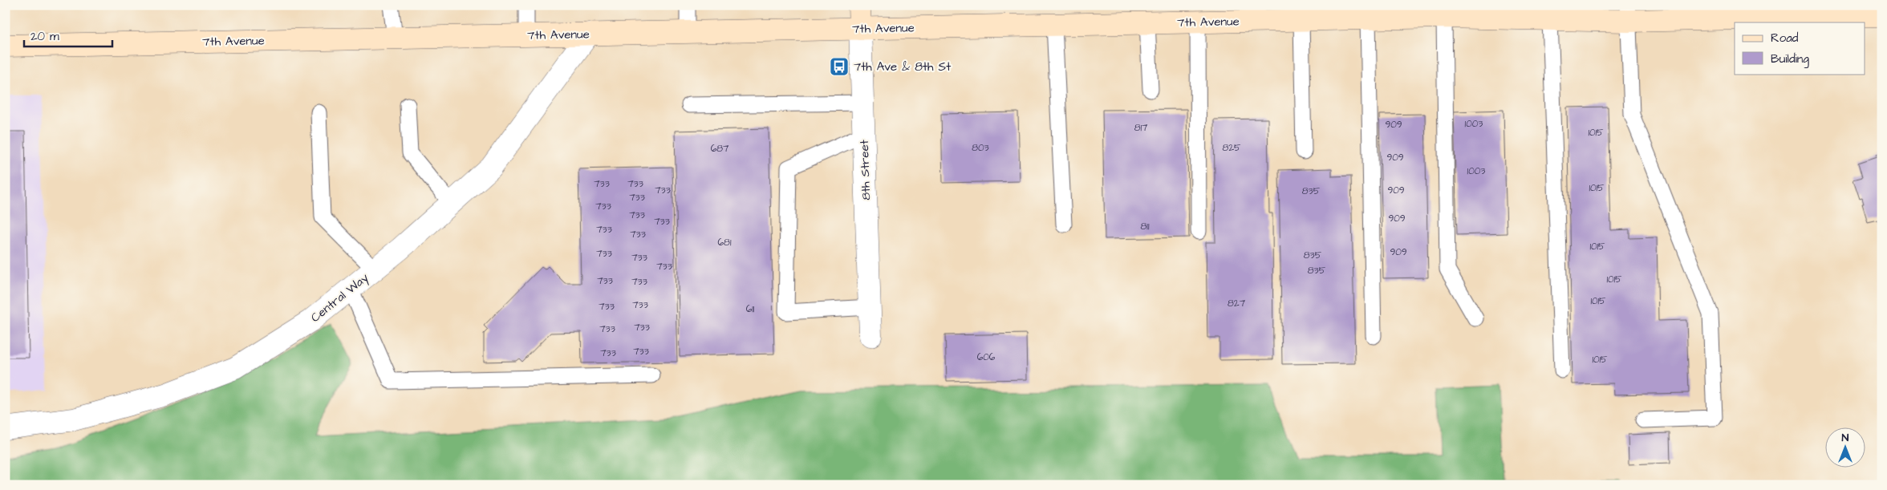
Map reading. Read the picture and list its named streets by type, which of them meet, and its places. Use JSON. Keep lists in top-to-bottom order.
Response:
{
  "streets": {
    "street": ["7th Avenue", "8th Street", "Central Way"]
  },
  "crossings": [
    ["7th Avenue", "8th Street"],
    ["7th Avenue", "Central Way"]
  ],
  "places": {
    "bus stop": ["7th Ave & 8th St"]
  },
  "house_numbers": [
    "1003",
    "909",
    "817",
    "1015",
    "803",
    "825",
    "687",
    "909",
    "1003",
    "733",
    "733",
    "1015",
    "733",
    "909",
    "835",
    "733",
    "733",
    "733",
    "909",
    "733",
    "811",
    "733",
    "733",
    "681",
    "1015",
    "909",
    "733",
    "835",
    "733",
    "733",
    "835",
    "1015",
    "733",
    "733",
    "1015",
    "827",
    "733",
    "733",
    "611",
    "733",
    "733",
    "733",
    "733",
    "606",
    "1015"
  ],
  "legend": ["Road", "Building"],
  "scale_bar": "20 m",
  "north": "top"
}
